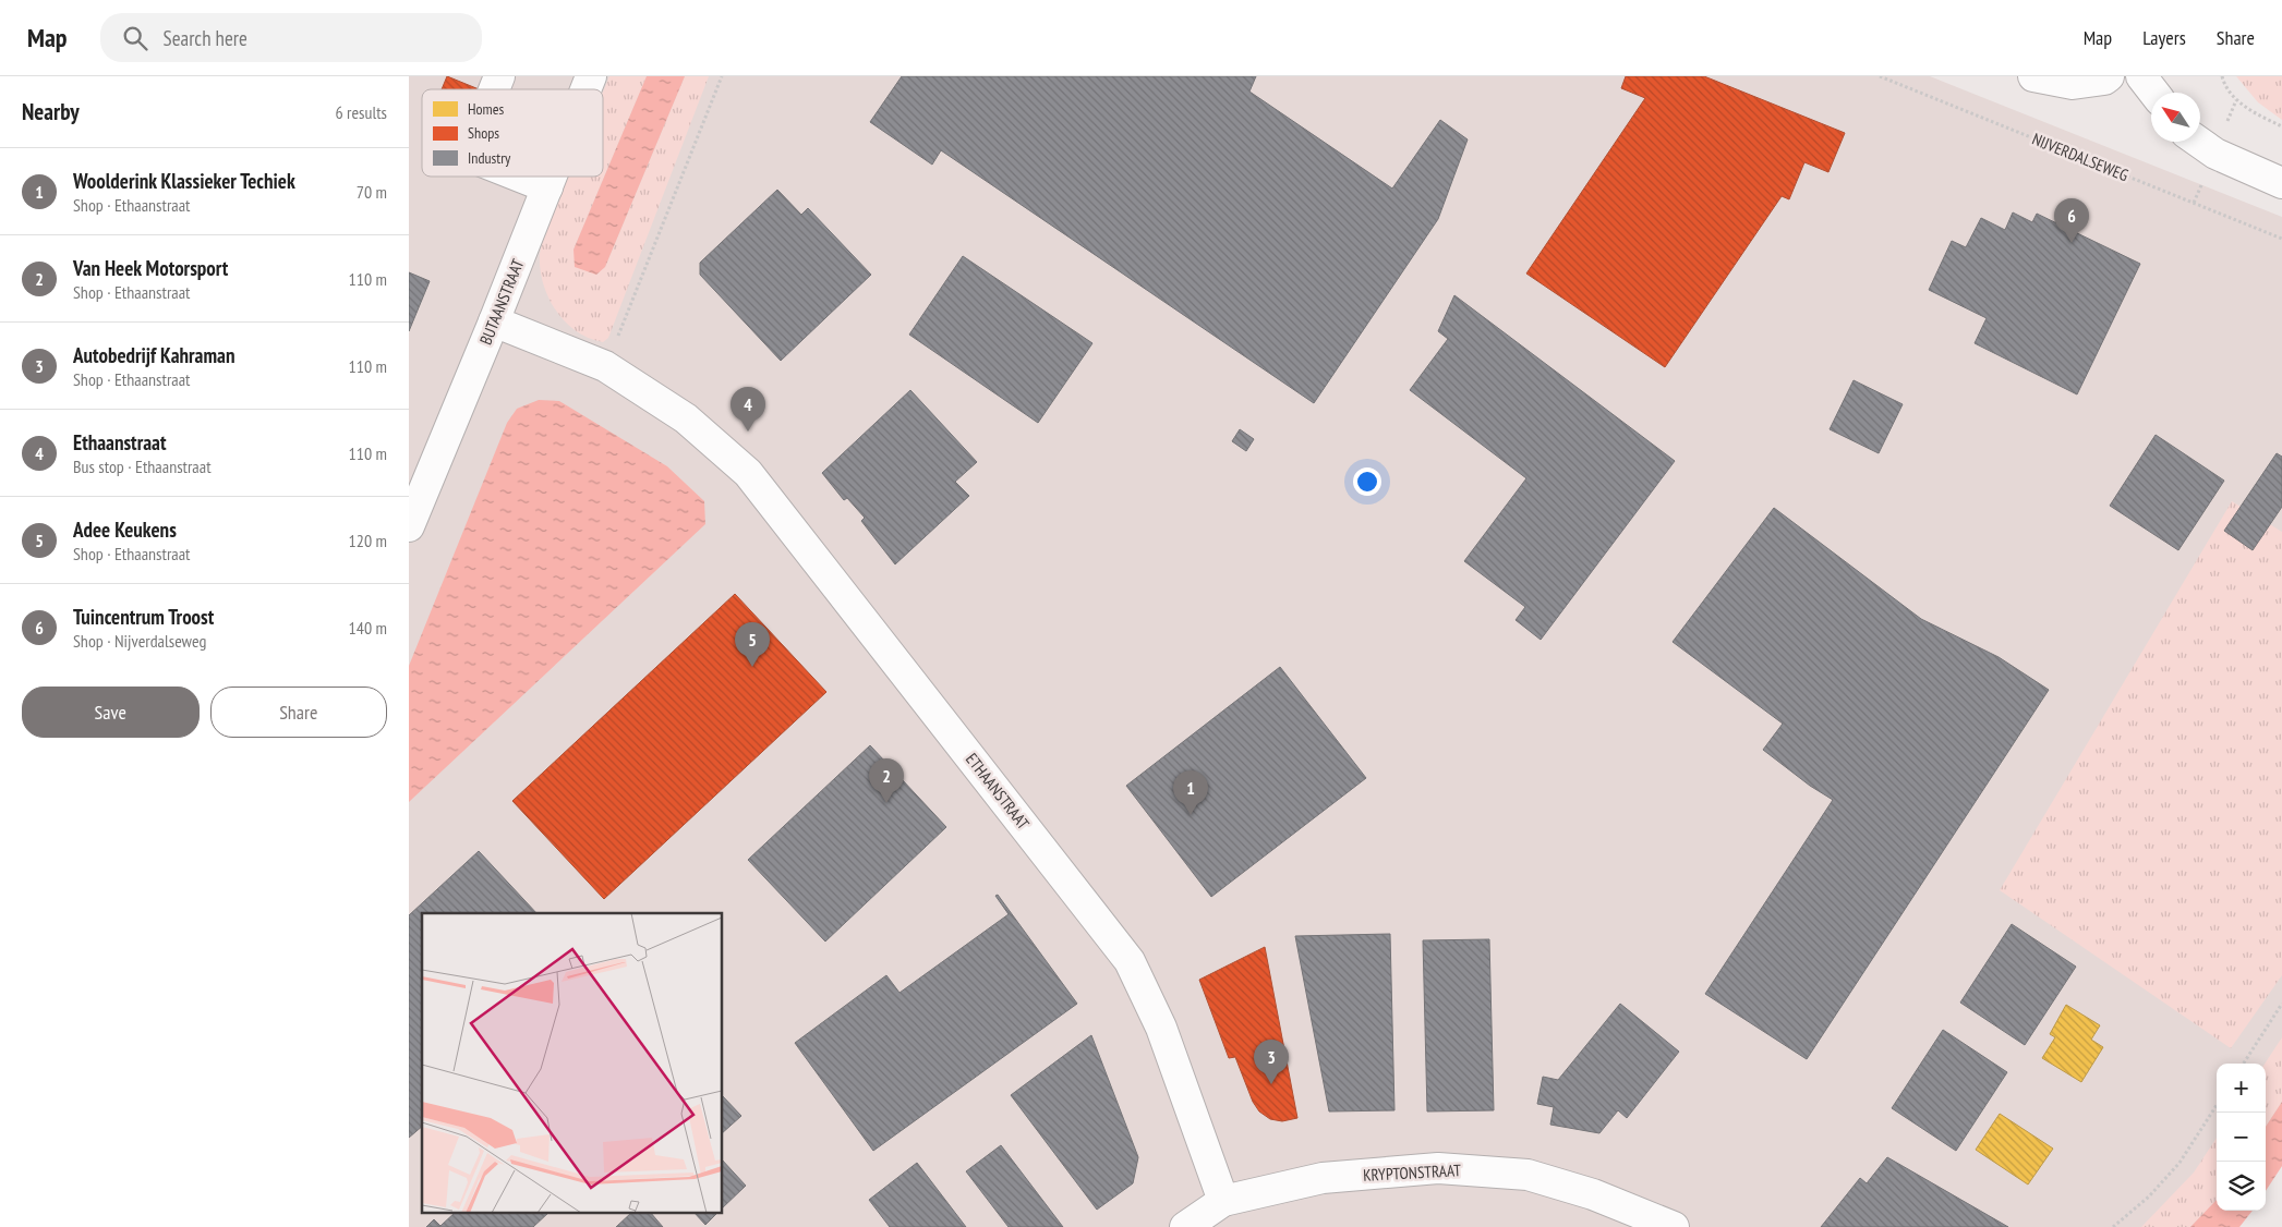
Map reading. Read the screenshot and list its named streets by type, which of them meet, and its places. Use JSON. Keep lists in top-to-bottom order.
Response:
{
  "streets": {
    "street": ["BUTAANSTRAAT", "ETHAANSTRAAT", "KRYPTONSTRAAT"],
    "path": ["NIJVERDALSEWEG"]
  },
  "crossings": [
    ["BUTAANSTRAAT", "ETHAANSTRAAT"],
    ["ETHAANSTRAAT", "KRYPTONSTRAAT"]
  ],
  "legend": ["Homes", "Shops", "Industry"],
  "north": "top left",
  "page": {
    "header": "Map",
    "search": "Search here",
    "nav": ["Map", "Layers", "Share"],
    "heading": ["Nearby", "6 results"],
    "list": [
      {
        "mark": "1",
        "name": "Woolderink Klassieker Techiek",
        "note": "Shop · Ethaanstraat",
        "value": "70 m"
      },
      {
        "mark": "2",
        "name": "Van Heek Motorsport",
        "note": "Shop · Ethaanstraat",
        "value": "110 m"
      },
      {
        "mark": "3",
        "name": "Autobedrijf Kahraman",
        "note": "Shop · Ethaanstraat",
        "value": "110 m"
      },
      {
        "mark": "4",
        "name": "Ethaanstraat",
        "note": "Bus stop · Ethaanstraat",
        "value": "110 m"
      },
      {
        "mark": "5",
        "name": "Adee Keukens",
        "note": "Shop · Ethaanstraat",
        "value": "120 m"
      },
      {
        "mark": "6",
        "name": "Tuincentrum Troost",
        "note": "Shop · Nijverdalseweg",
        "value": "140 m"
      }
    ],
    "pins": [
      "6",
      "4",
      "5",
      "2",
      "1",
      "3"
    ],
    "buttons": ["Save", "Share"],
    "map_buttons": ["+", "−"]
  }
}
